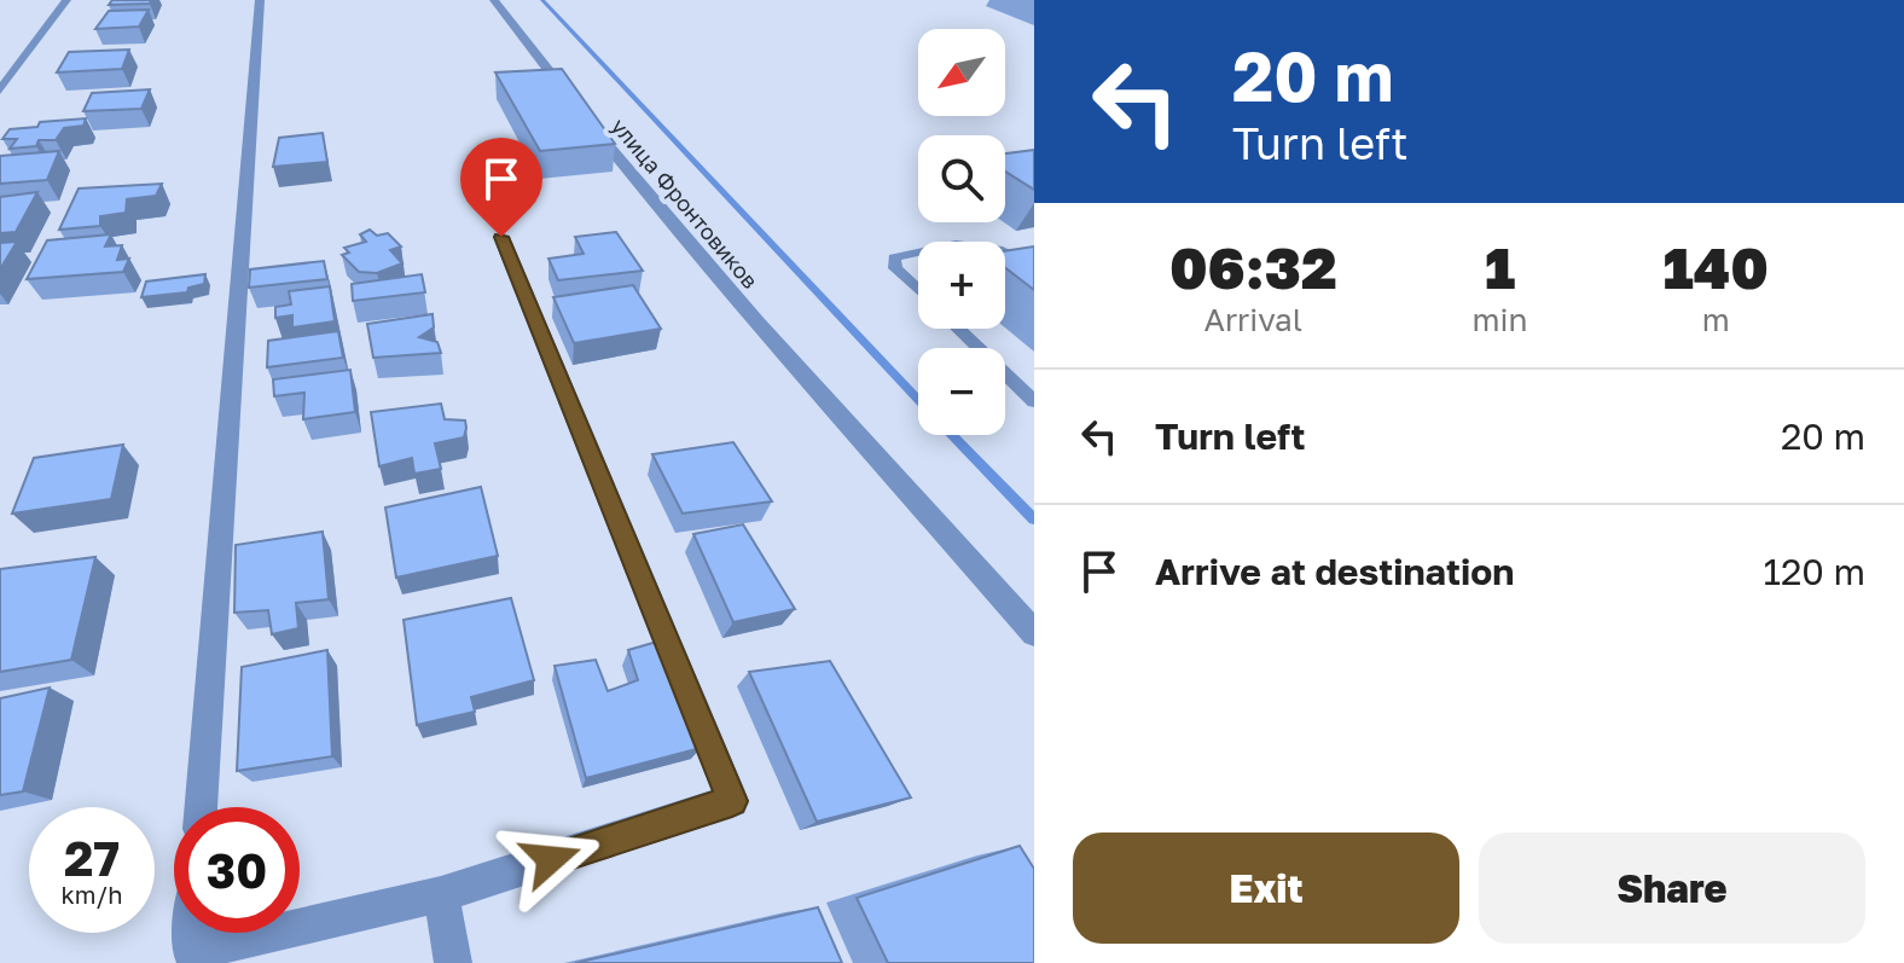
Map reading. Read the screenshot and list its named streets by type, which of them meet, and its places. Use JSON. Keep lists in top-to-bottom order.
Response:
{
  "streets": {
    "street": ["улица Фронтовиков"]
  },
  "north": "bottom left",
  "page": {
    "turn": ["20 m", "Turn left"],
    "map_buttons": ["+", "−"],
    "eta": [
      "06:32",
      "Arrival",
      "1",
      "min",
      "140",
      "m"
    ],
    "list": [
      {
        "name": "Turn left",
        "value": "20 m"
      },
      {
        "name": "Arrive at destination",
        "value": "120 m"
      }
    ],
    "speed": "27 km/h",
    "limit": "30",
    "buttons": ["Exit", "Share"]
  }
}
